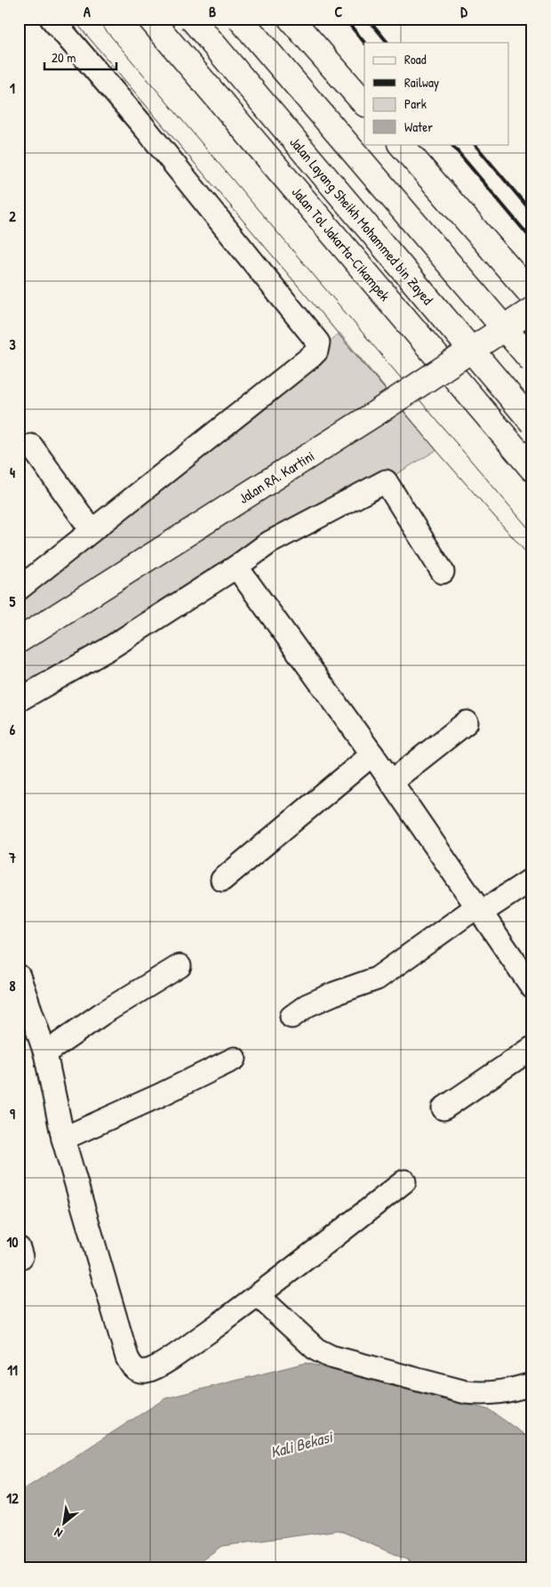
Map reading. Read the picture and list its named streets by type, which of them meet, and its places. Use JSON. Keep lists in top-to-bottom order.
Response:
{
  "streets": {
    "main road": ["Jalan Layang Sheikh Mohammed bin Zayed", "Jalan Tol Jakarta–Cikampek", "Jalan RA. Kartini"]
  },
  "water": ["Kali Bekasi"],
  "legend": [
    "Road",
    "Railway",
    "Park",
    "Water"
  ],
  "scale_bar": "20 m",
  "north": "bottom left",
  "grid": {
    "columns": [
      "A",
      "B",
      "C",
      "D"
    ],
    "rows": [
      "1",
      "2",
      "3",
      "4",
      "5",
      "6",
      "7",
      "8",
      "9",
      "10",
      "11",
      "12"
    ]
  }
}
